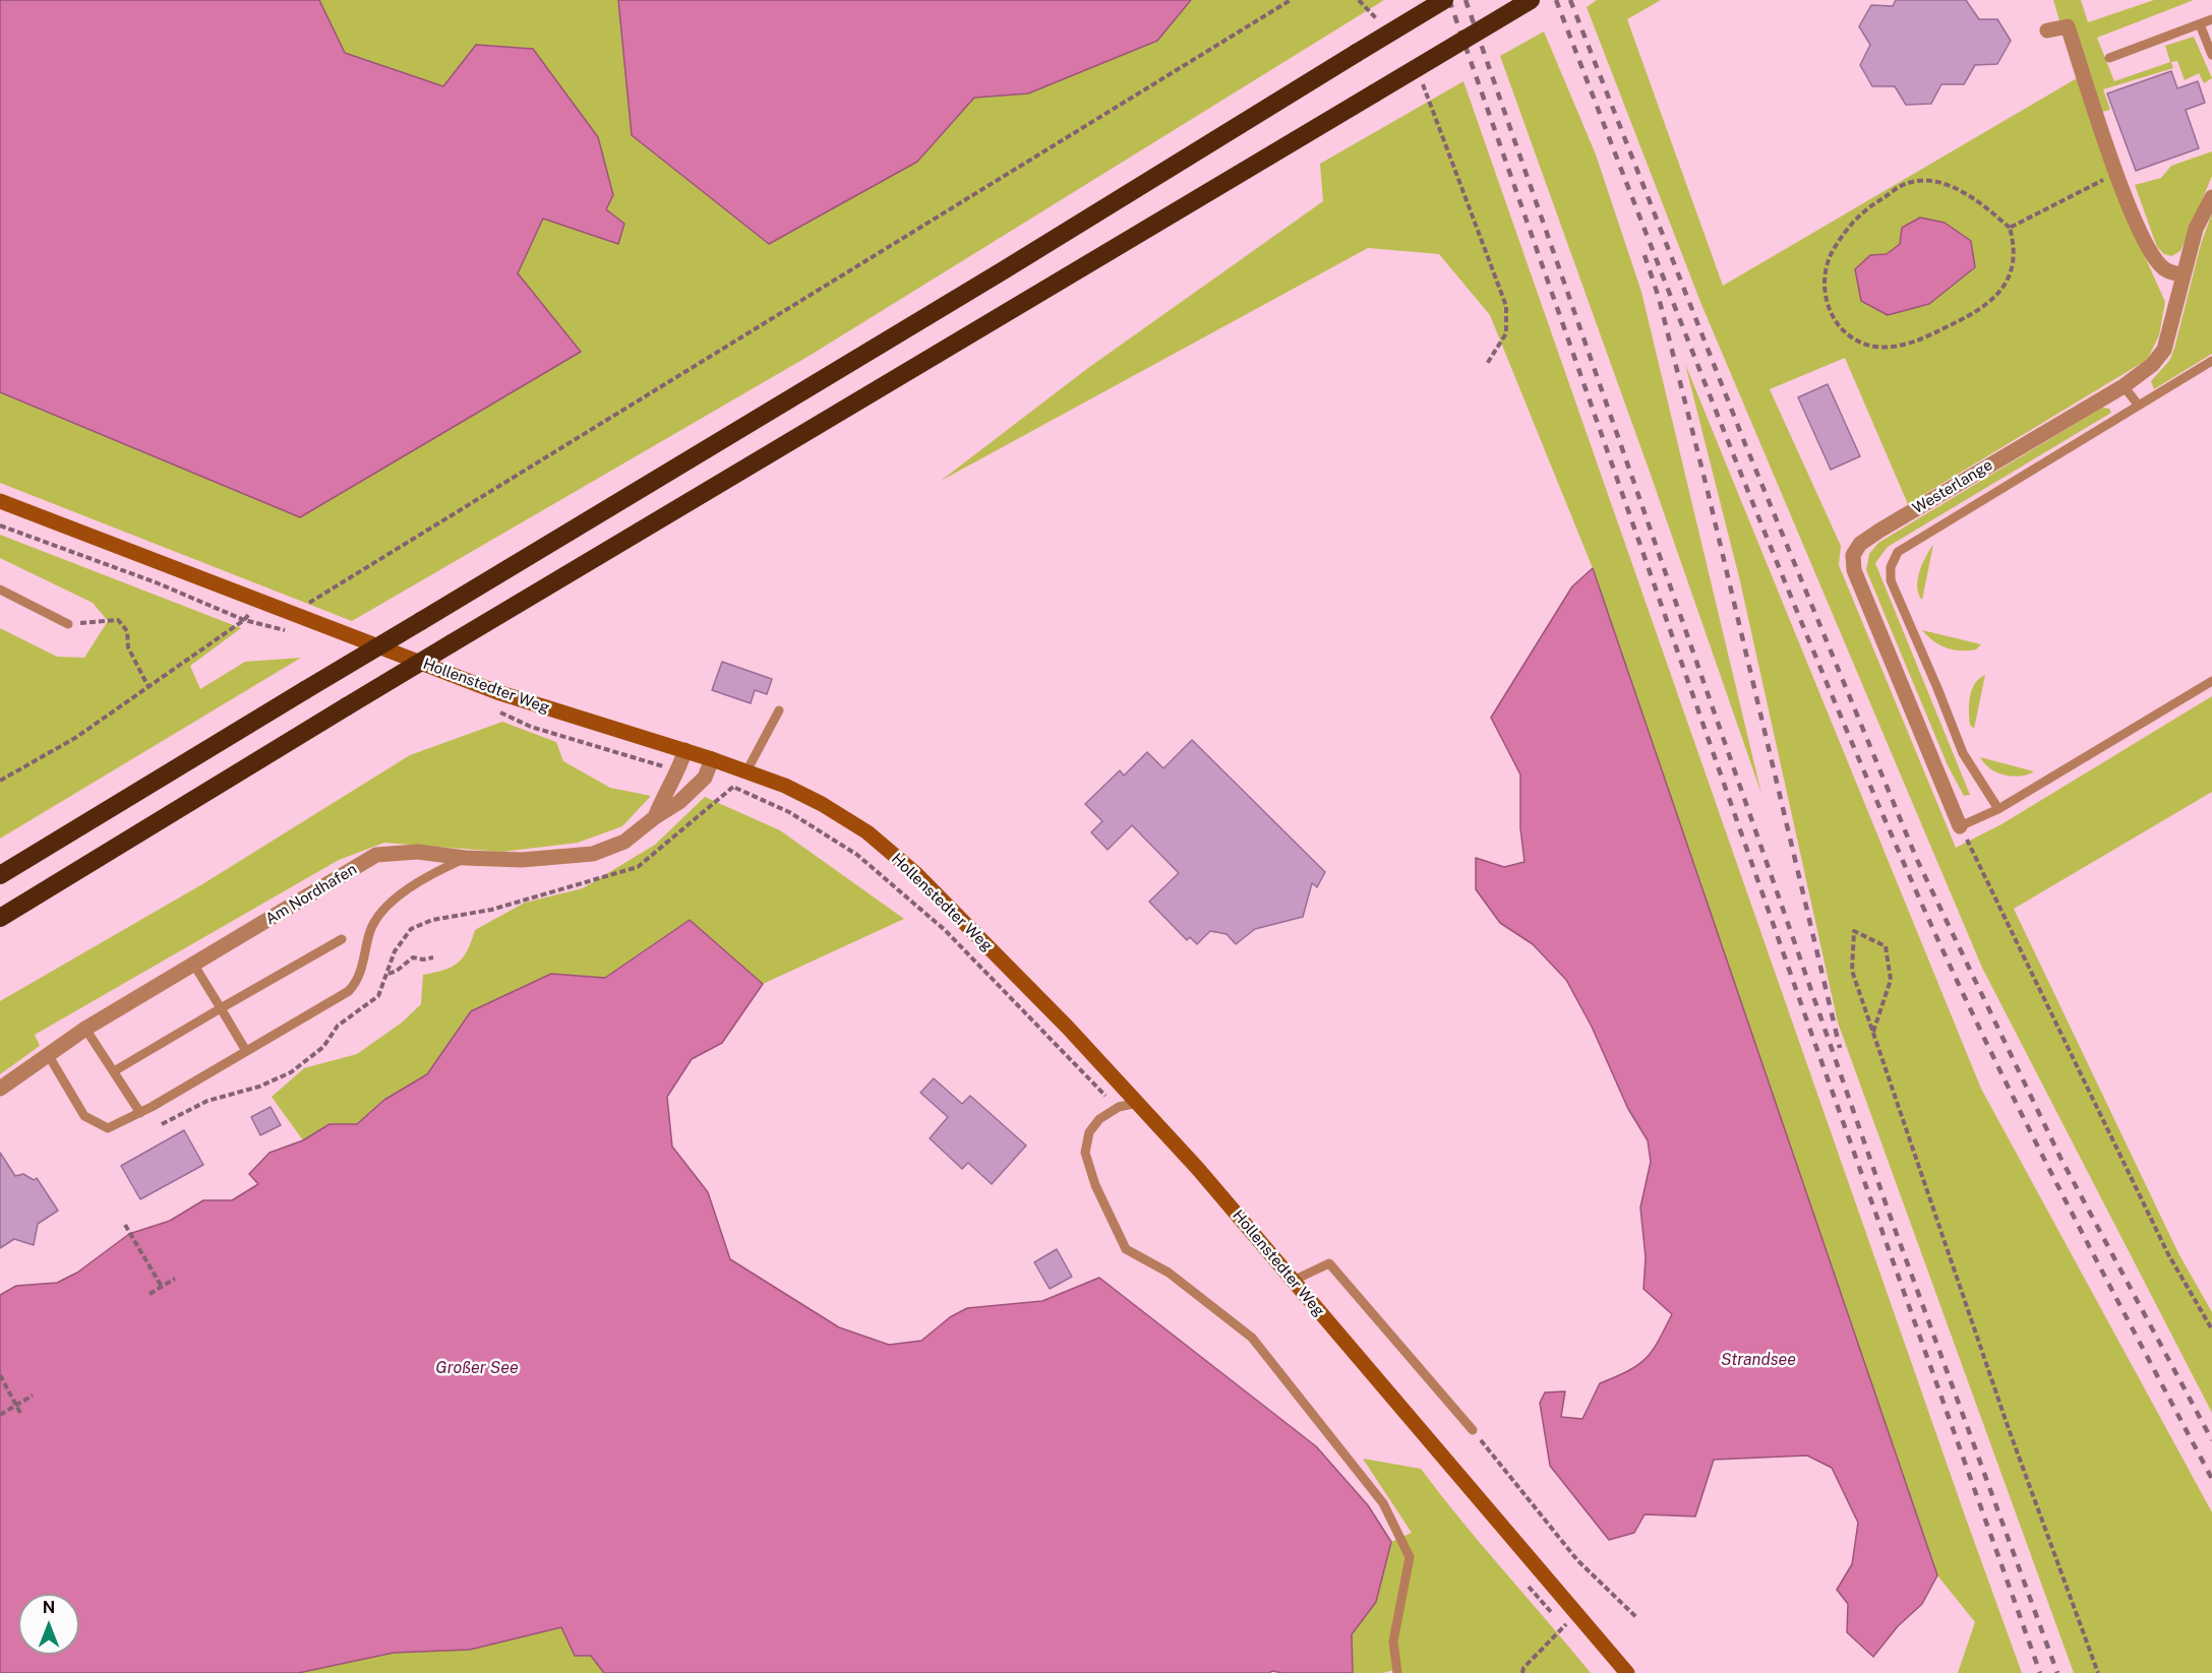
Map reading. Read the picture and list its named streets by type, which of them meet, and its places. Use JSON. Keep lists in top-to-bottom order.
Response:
{
  "streets": {
    "main road": ["Hollenstedter Weg"],
    "street": ["Westerlange", "Am Nordhafen"]
  },
  "crossings": [
    ["Hollenstedter Weg", "Am Nordhafen"]
  ],
  "water": ["Strandsee", "Großer See"],
  "north": "top"
}
